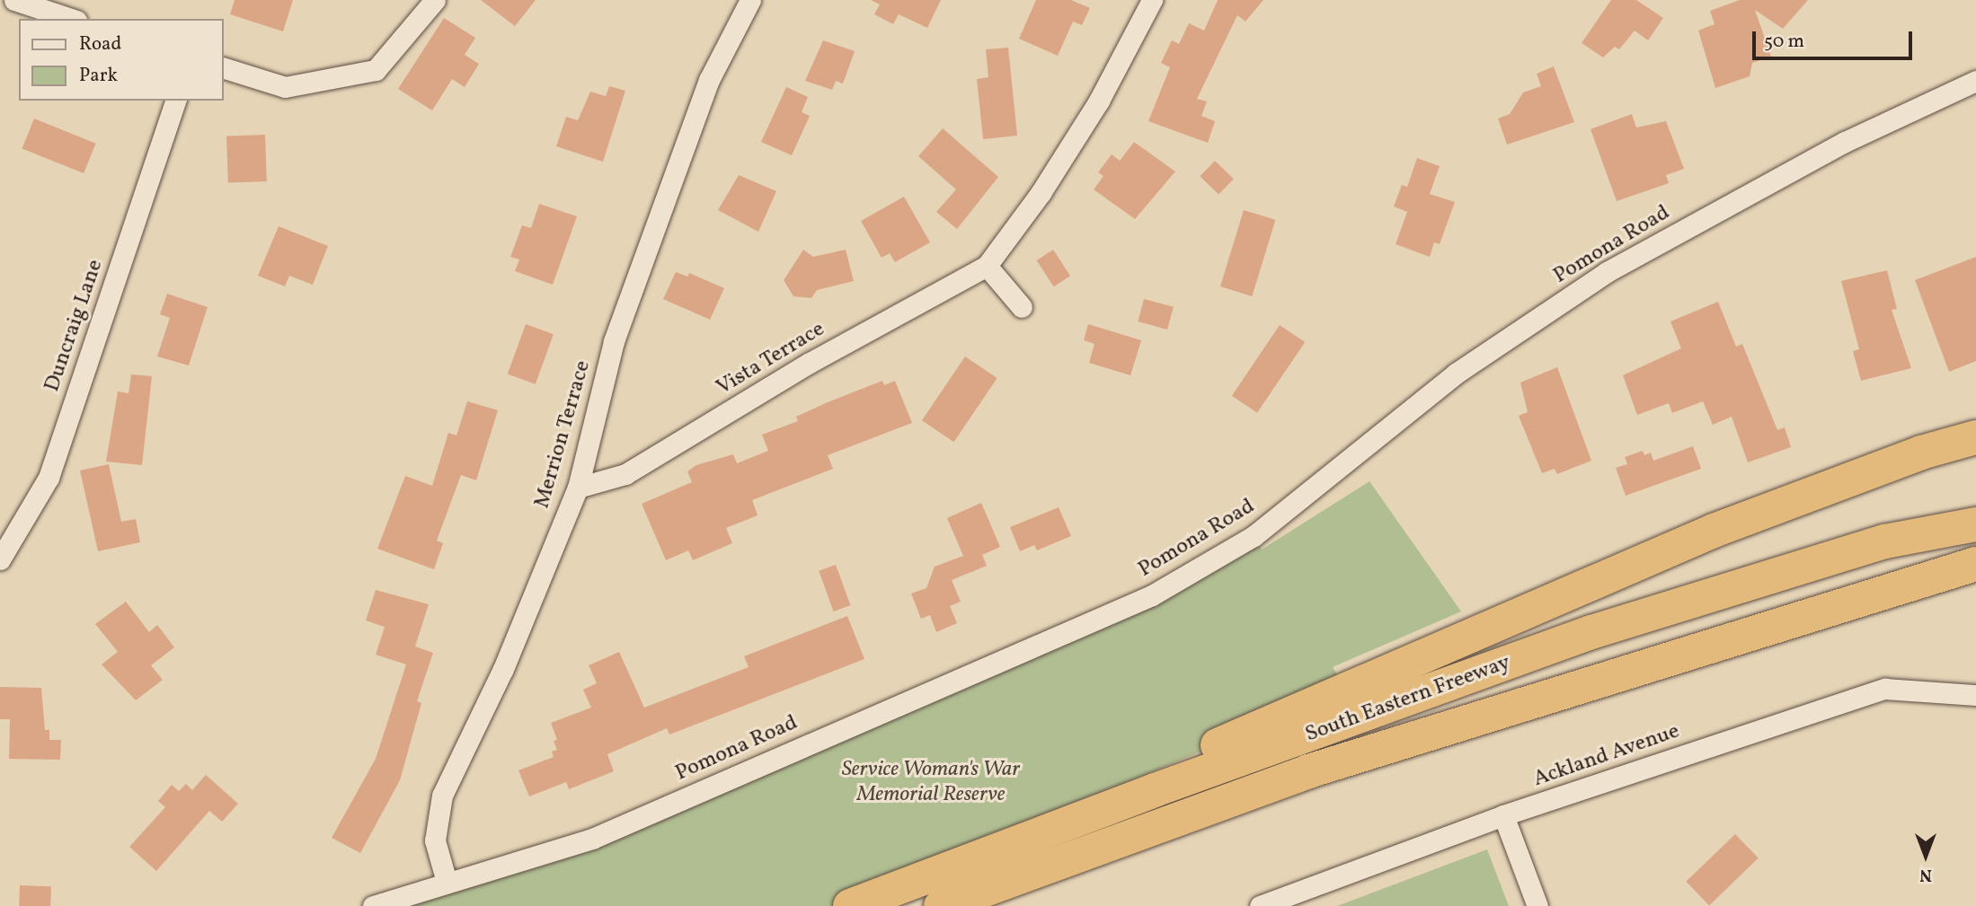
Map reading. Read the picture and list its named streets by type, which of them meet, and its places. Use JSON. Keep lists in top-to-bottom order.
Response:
{
  "streets": {
    "highway": ["South Eastern Freeway"],
    "street": [
      "Pomona Road",
      "Duncraig Lane",
      "Vista Terrace",
      "Merrion Terrace",
      "Ackland Avenue"
    ]
  },
  "crossings": [
    ["Pomona Road", "Merrion Terrace"],
    ["Vista Terrace", "Merrion Terrace"]
  ],
  "parks": ["Service Woman's War Memorial Reserve"],
  "legend": ["Road", "Park"],
  "scale_bar": "50 m",
  "north": "bottom"
}
